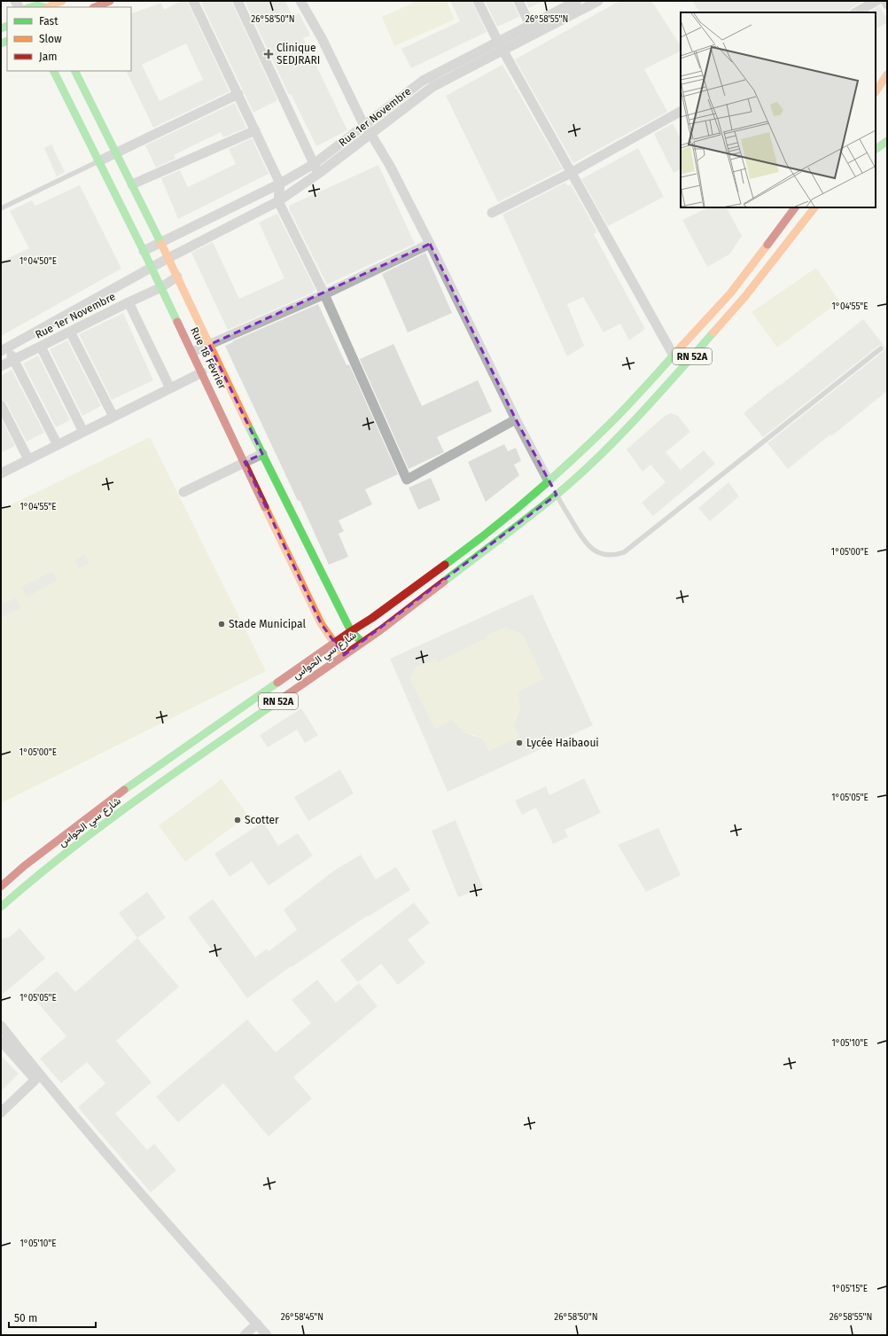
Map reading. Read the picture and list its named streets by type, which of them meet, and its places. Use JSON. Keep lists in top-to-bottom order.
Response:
{
  "streets": {
    "main road": ["RN 52A", "Rue 18 Février", "شارع سي الحواس"],
    "street": ["Rue 1er Novembre"]
  },
  "crossings": [
    ["Rue 1er Novembre", "Rue 18 Février"],
    ["RN 52A", "شارع سي الحواس"],
    ["Rue 18 Février", "شارع سي الحواس"]
  ],
  "places": {
    "health": ["Clinique SEDJRARI"],
    "other": ["Stade Municipal", "Lycée Haibaoui", "Scotter"]
  },
  "legend": ["Fast", "Slow", "Jam"],
  "scale_bar": "50 m",
  "coordinates": [
    "26°58'50\"N",
    "26°58'55\"N",
    "1°04'50\"E",
    "1°04'55\"E",
    "1°05'00\"E",
    "1°05'05\"E",
    "1°05'10\"E",
    "1°05'15\"E",
    "26°58'45\"N"
  ]
}
